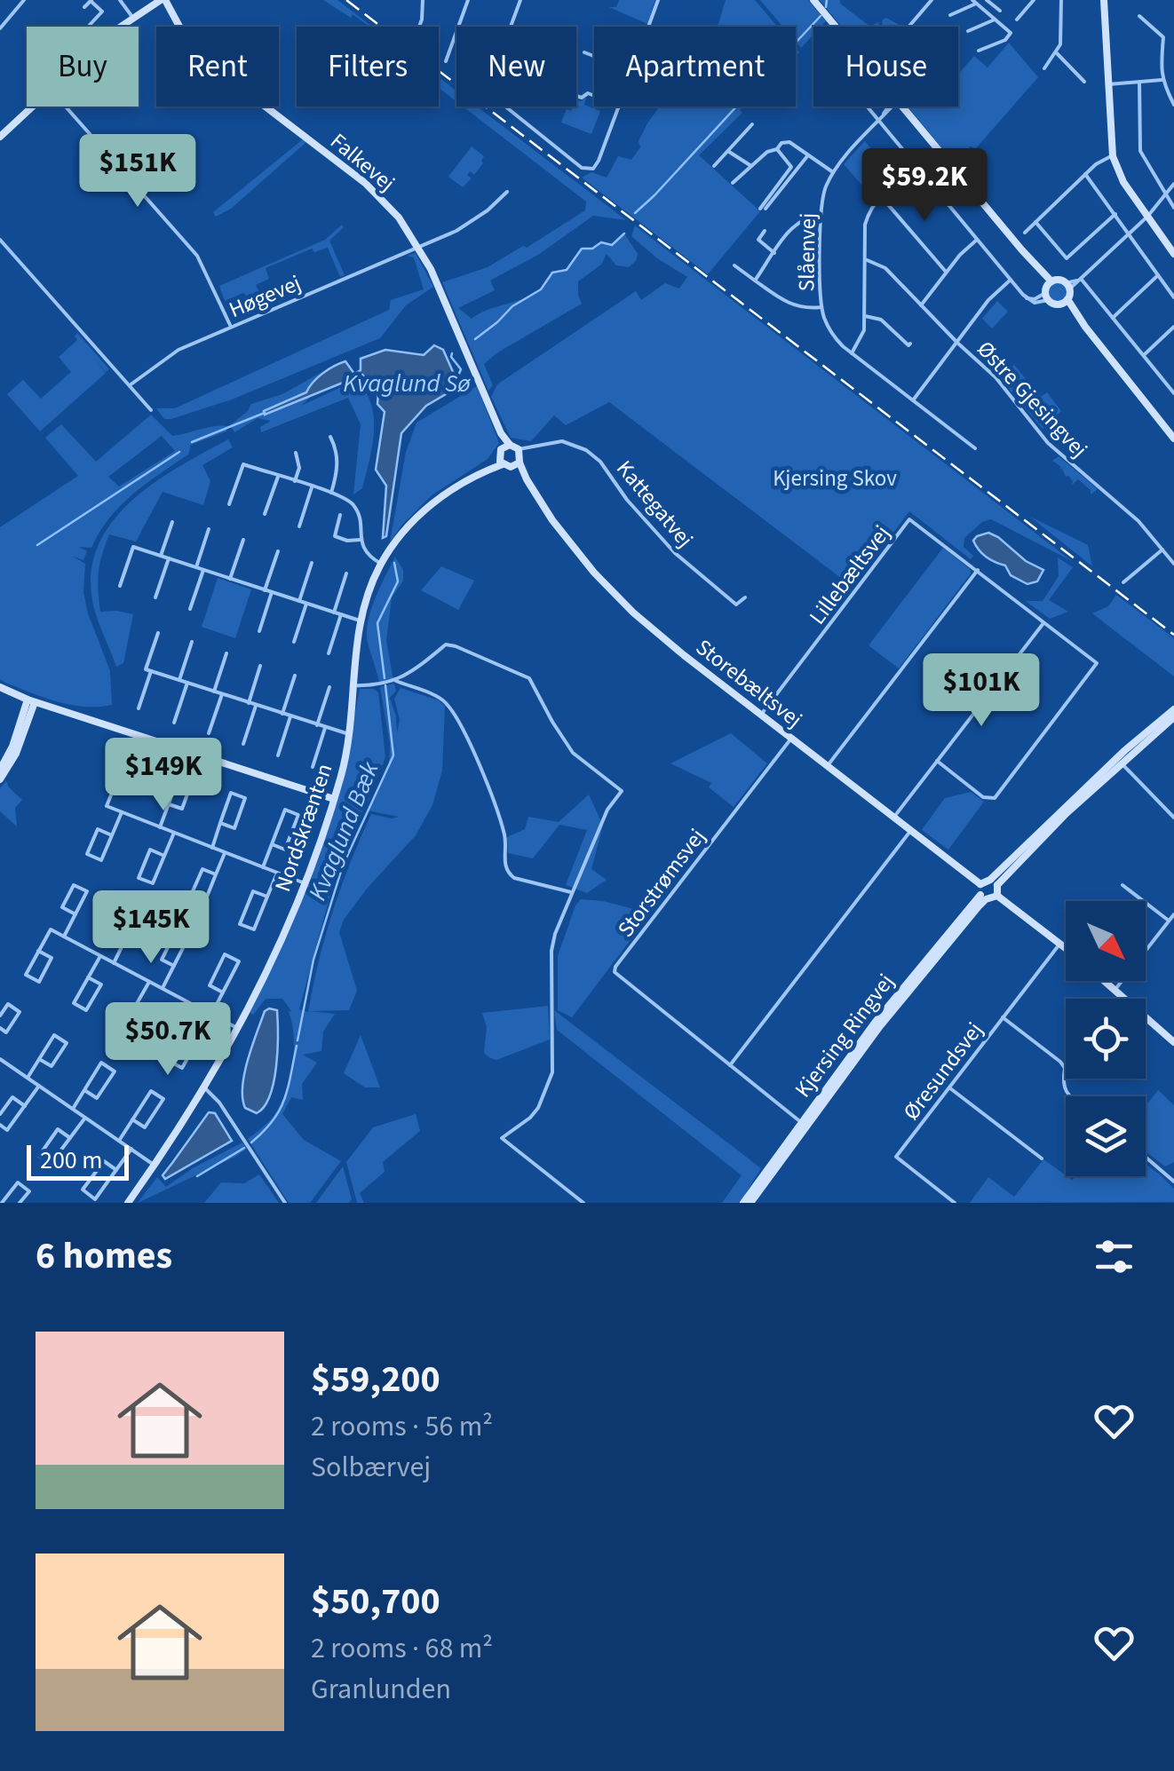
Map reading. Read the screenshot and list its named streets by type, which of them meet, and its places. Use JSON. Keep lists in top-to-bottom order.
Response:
{
  "streets": {
    "street": [
      "Falkevej",
      "Slåenvej",
      "Høgevej",
      "Østre Gjesingvej",
      "Kattegatvej",
      "Lillebæltsvej",
      "Storebæltsvej",
      "Nordskrænten",
      "Storstrømsvej",
      "Kjersing Ringvej",
      "Øresundsvej"
    ]
  },
  "crossings": [
    ["Falkevej", "Høgevej"],
    ["Kattegatvej", "Storebæltsvej"],
    ["Lillebæltsvej", "Storebæltsvej"],
    ["Storebæltsvej", "Storstrømsvej"],
    ["Storstrømsvej", "Kjersing Ringvej"]
  ],
  "water": ["Kvaglund Sø", "Kvaglund Bæk"],
  "parks": ["Kjersing Skov"],
  "scale_bar": "200 m",
  "north": "bottom right",
  "page": {
    "chip": [
      "Buy",
      "Rent",
      "Filters",
      "New",
      "Apartment",
      "House"
    ],
    "price": [
      "$151K",
      "$59.2K",
      "$101K",
      "$149K",
      "$145K",
      "$50.7K"
    ],
    "scale": "200 m",
    "heading": "6 homes",
    "list": [
      {
        "name": "$59,200",
        "note": "2 rooms · 56 m² · Solbærvej"
      },
      {
        "name": "$50,700",
        "note": "2 rooms · 68 m² · Granlunden"
      }
    ]
  }
}
